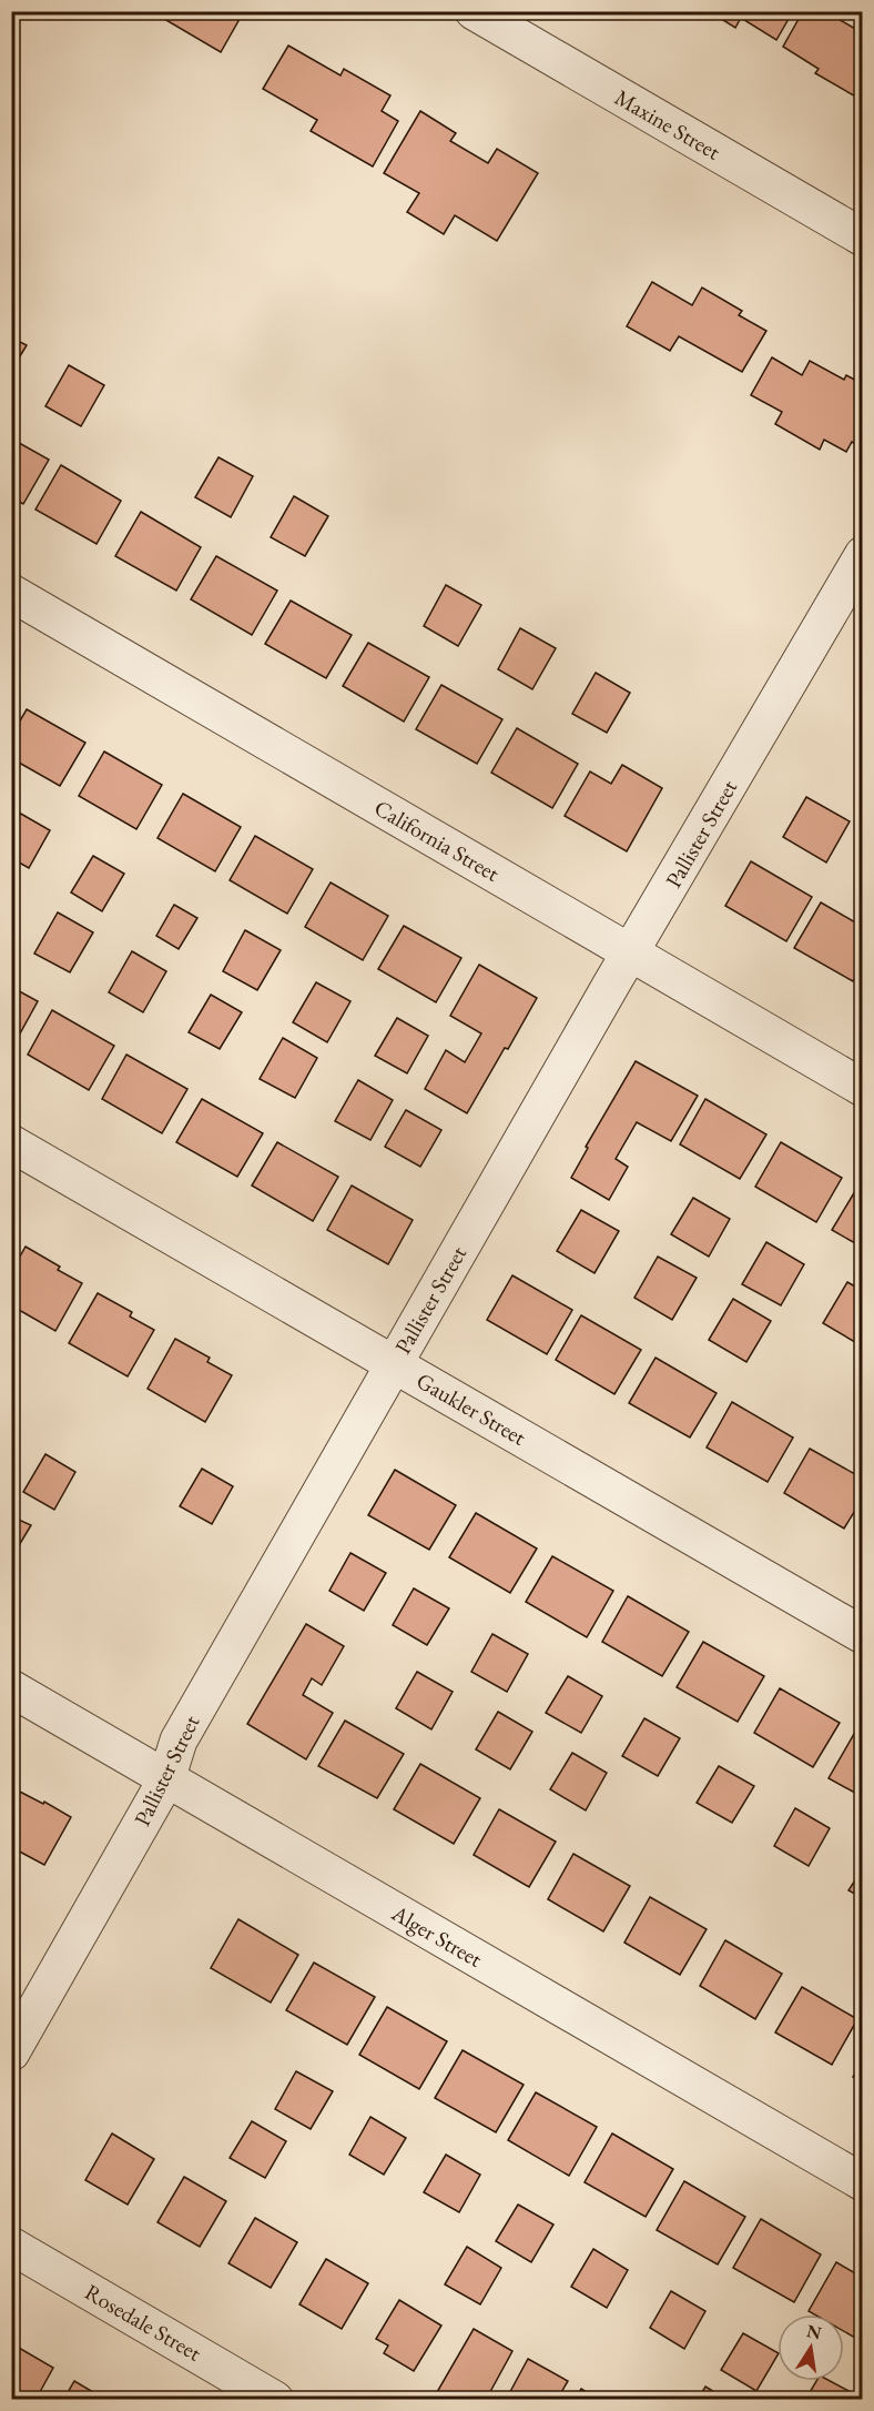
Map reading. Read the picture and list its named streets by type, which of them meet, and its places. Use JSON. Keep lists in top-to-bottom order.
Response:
{
  "streets": {
    "street": [
      "Maxine Street",
      "Pallister Street",
      "California Street",
      "Gaukler Street",
      "Alger Street",
      "Rosedale Street"
    ]
  },
  "crossings": [
    ["Pallister Street", "California Street"],
    ["Pallister Street", "Gaukler Street"],
    ["Pallister Street", "Alger Street"]
  ],
  "north": "top"
}
